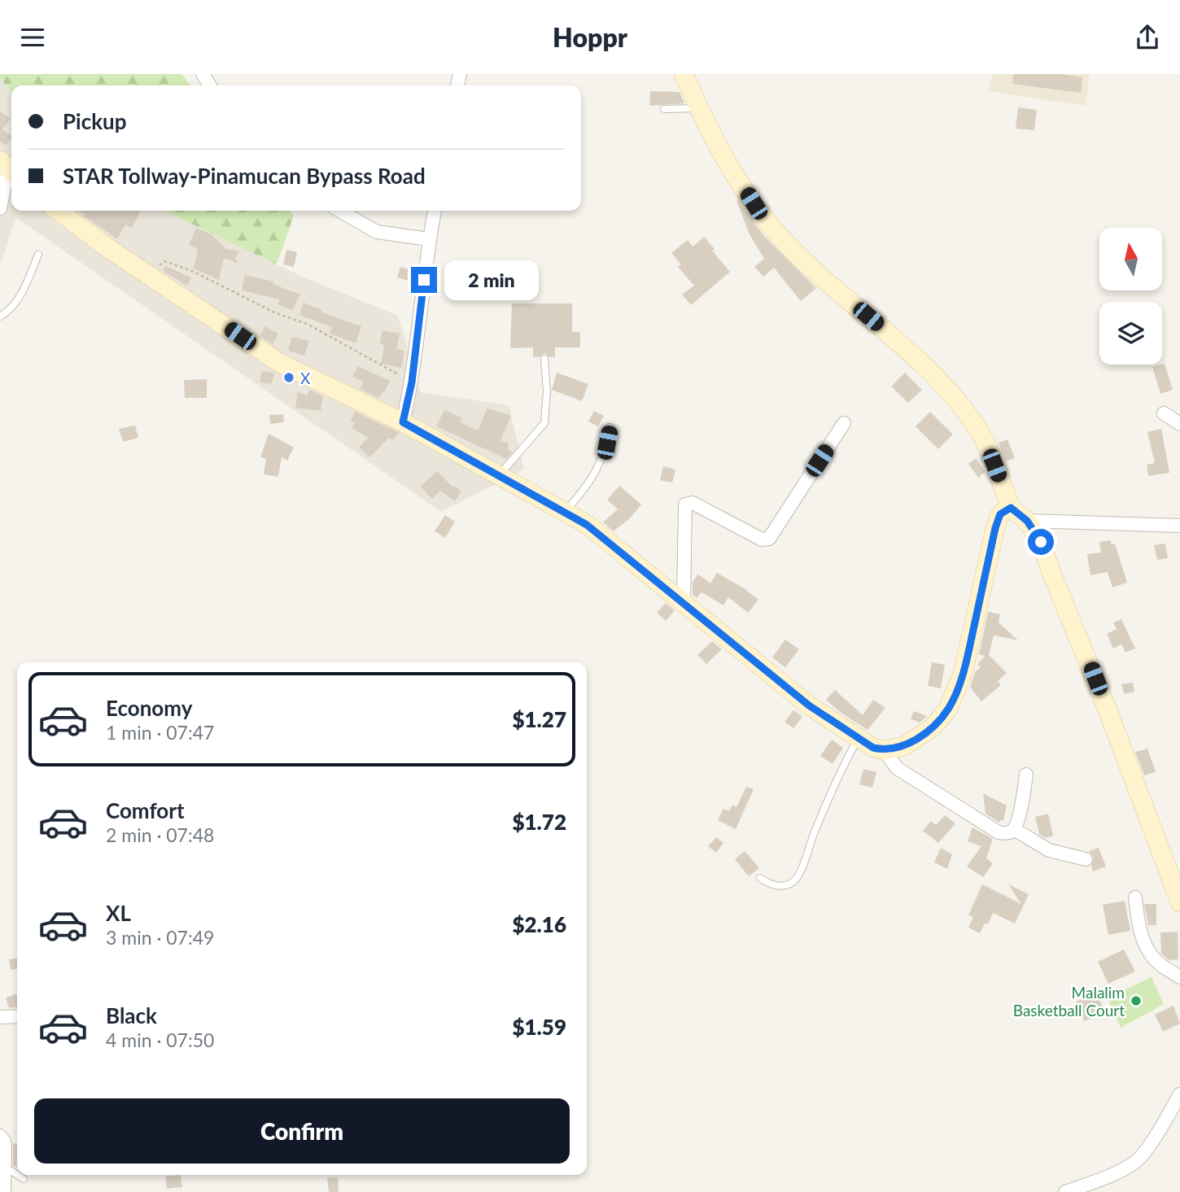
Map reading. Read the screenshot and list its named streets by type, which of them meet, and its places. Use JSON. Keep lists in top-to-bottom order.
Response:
{
  "places": ["X", "Malalim Basketball Court"],
  "north": "top",
  "page": {
    "header": "Hoppr",
    "banner": ["Pickup", "STAR Tollway-Pinamucan Bypass Road"],
    "bubble": "2 min",
    "list": [
      {
        "name": "Economy",
        "note": "1 min · 07:47",
        "value": "$1.27"
      },
      {
        "name": "Comfort",
        "note": "2 min · 07:48",
        "value": "$1.72"
      },
      {
        "name": "XL",
        "note": "3 min · 07:49",
        "value": "$2.16"
      },
      {
        "name": "Black",
        "note": "4 min · 07:50",
        "value": "$1.59"
      }
    ],
    "buttons": "Confirm"
  }
}
